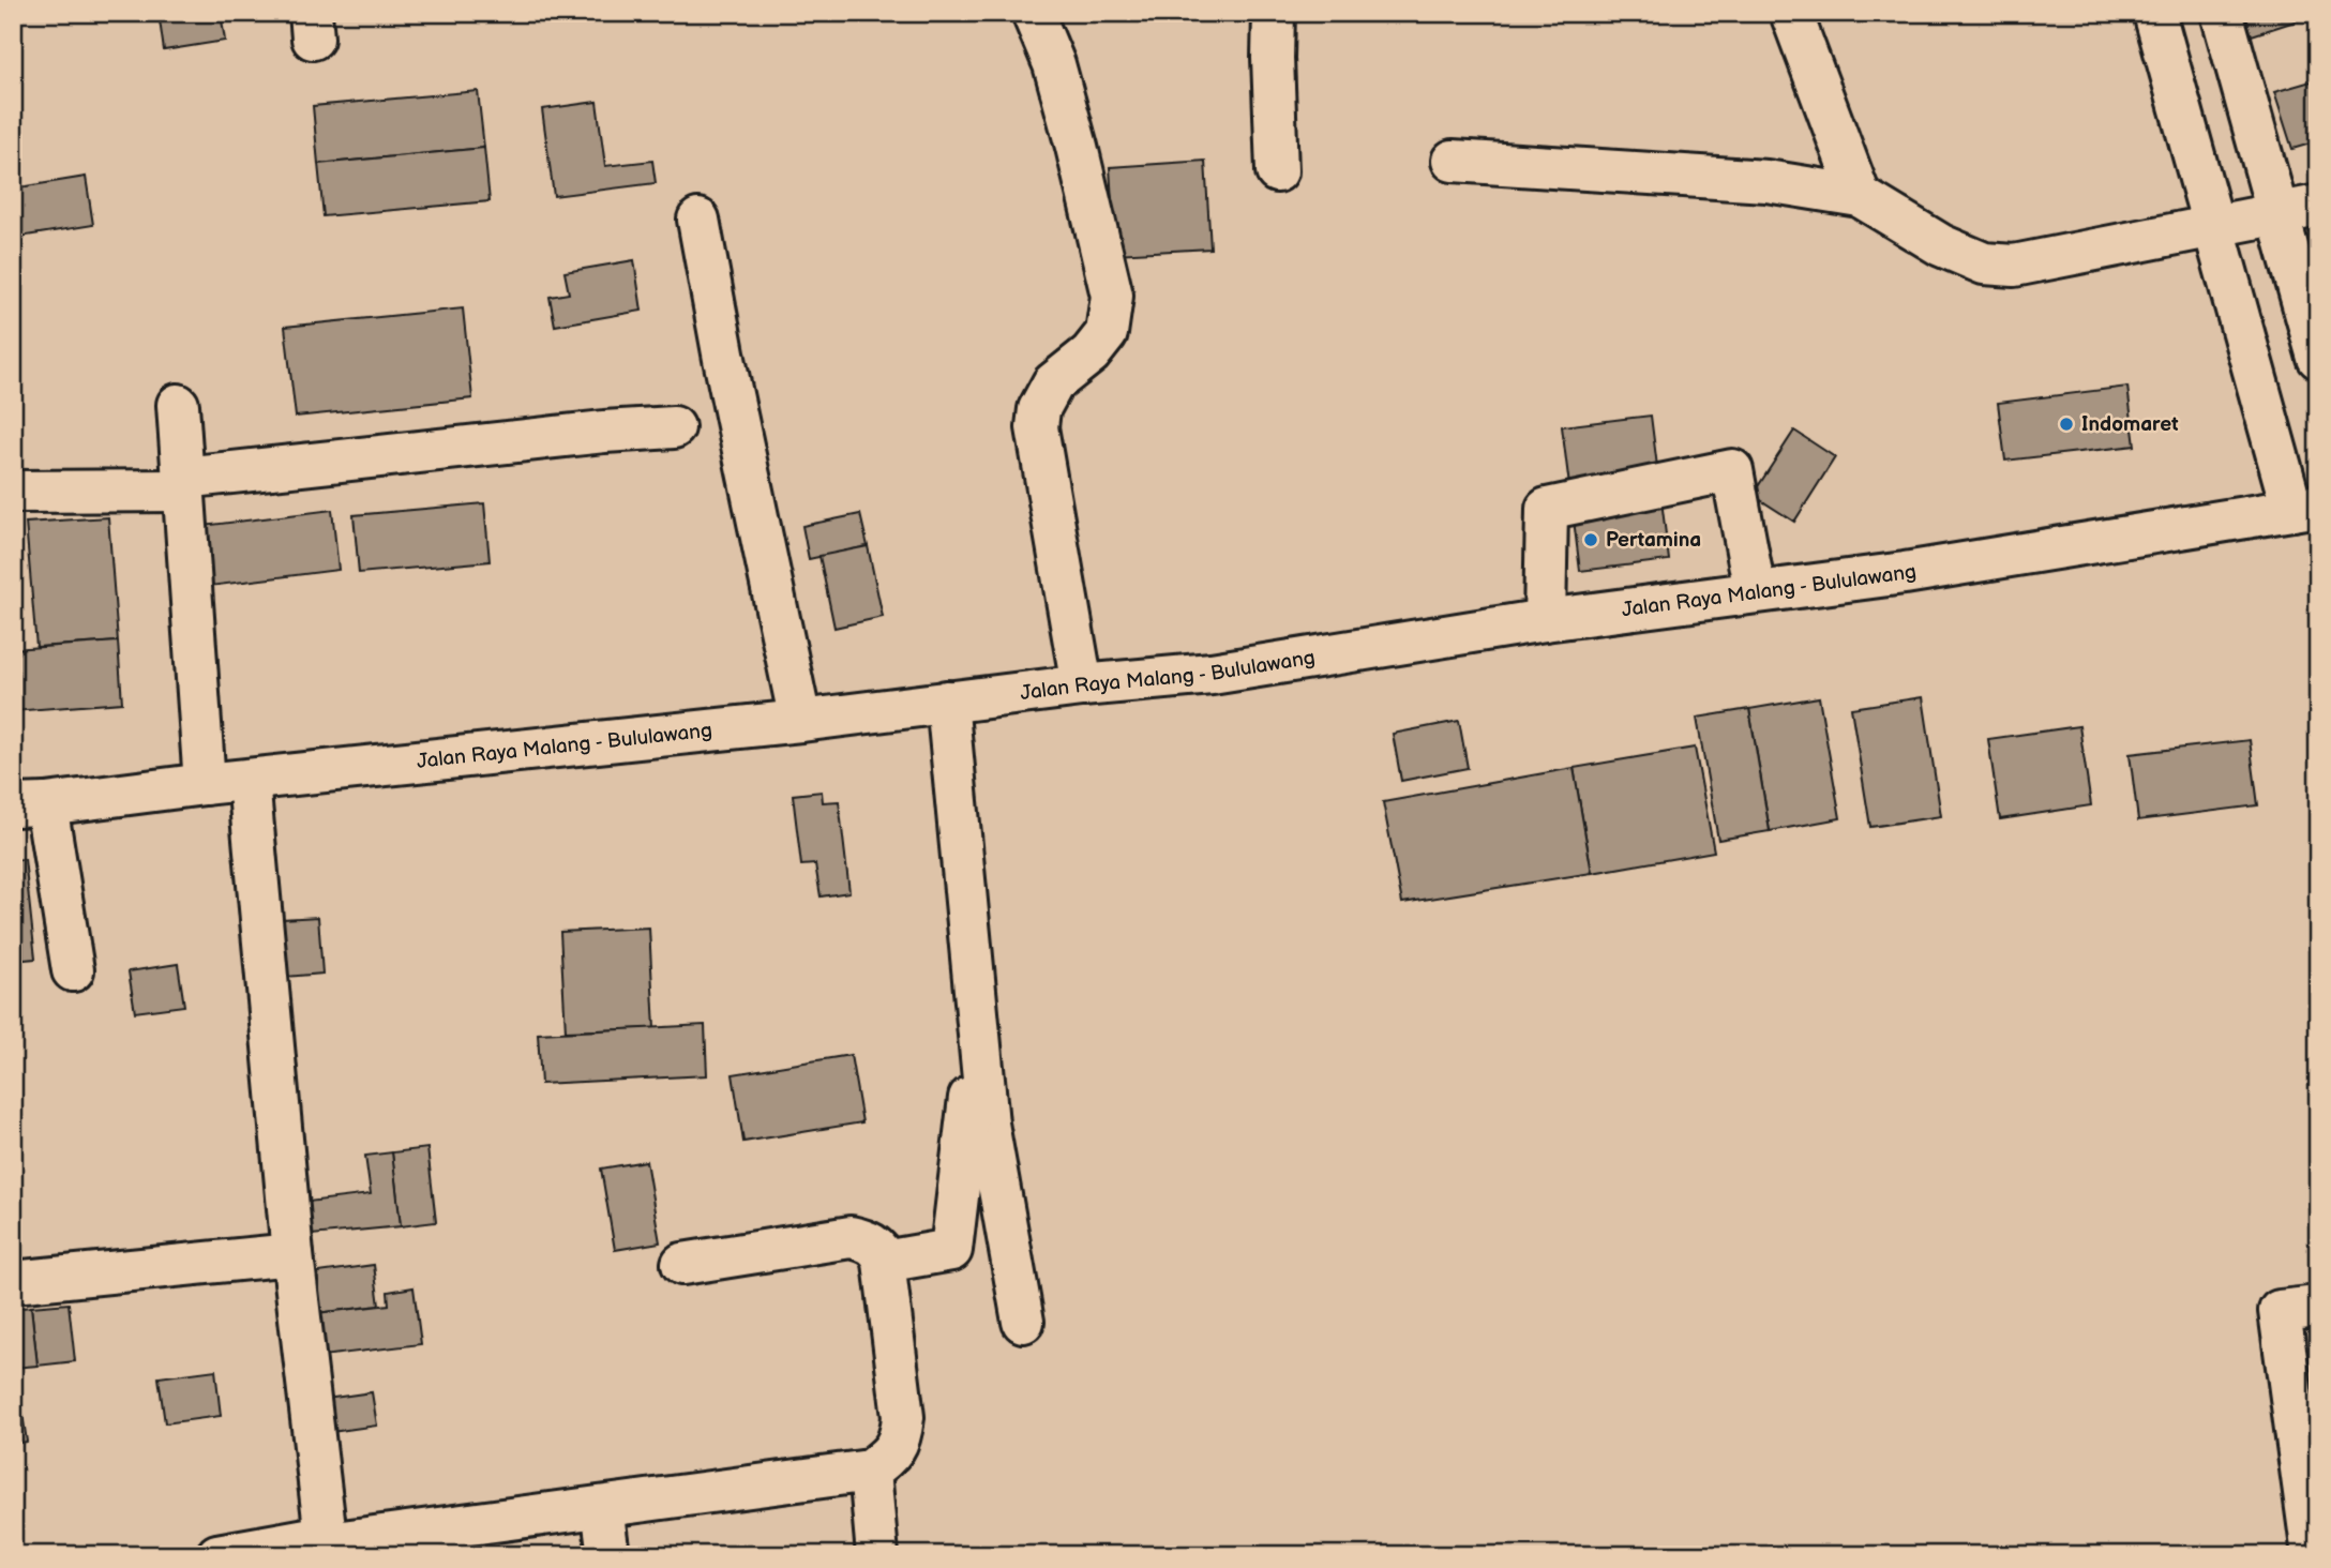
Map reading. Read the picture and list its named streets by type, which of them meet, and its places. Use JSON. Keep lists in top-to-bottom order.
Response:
{
  "streets": {
    "street": ["Jalan Raya Malang - Bululawang"]
  },
  "places": ["Indomaret", "Pertamina"]
}
